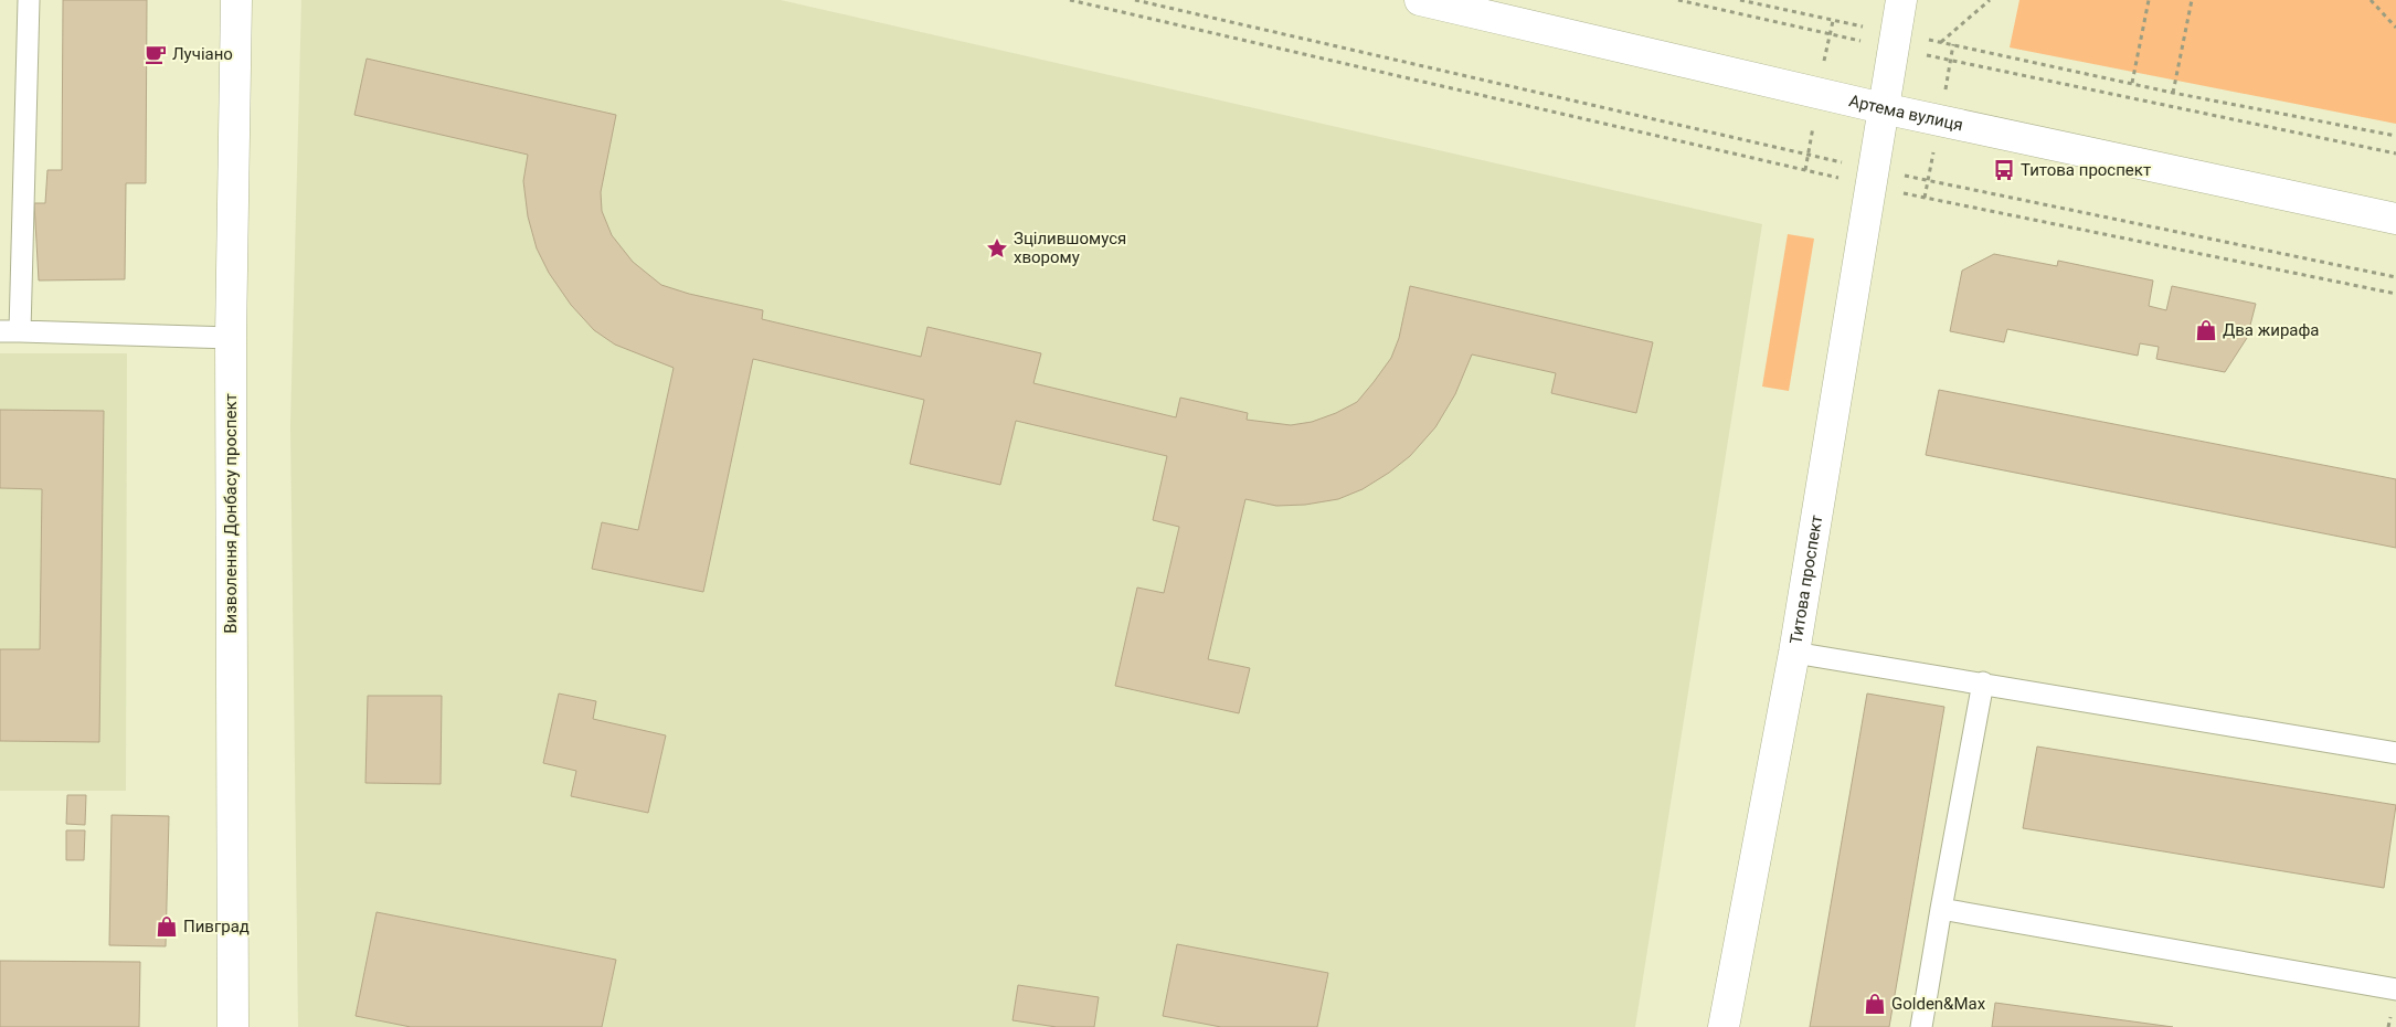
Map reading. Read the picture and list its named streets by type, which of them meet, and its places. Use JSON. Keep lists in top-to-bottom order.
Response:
{
  "streets": {
    "street": ["Артема вулиця", "Визволення Донбасу проспект", "Титова проспект"]
  },
  "crossings": [
    ["Артема вулиця", "Титова проспект"]
  ],
  "places": {
    "cafe": ["Лучіано"],
    "bus stop": ["Титова проспект"],
    "place": ["Зцілившомуся хворому"],
    "shop": ["Два жирафа", "Пивград", "Golden&Max"]
  }
}
